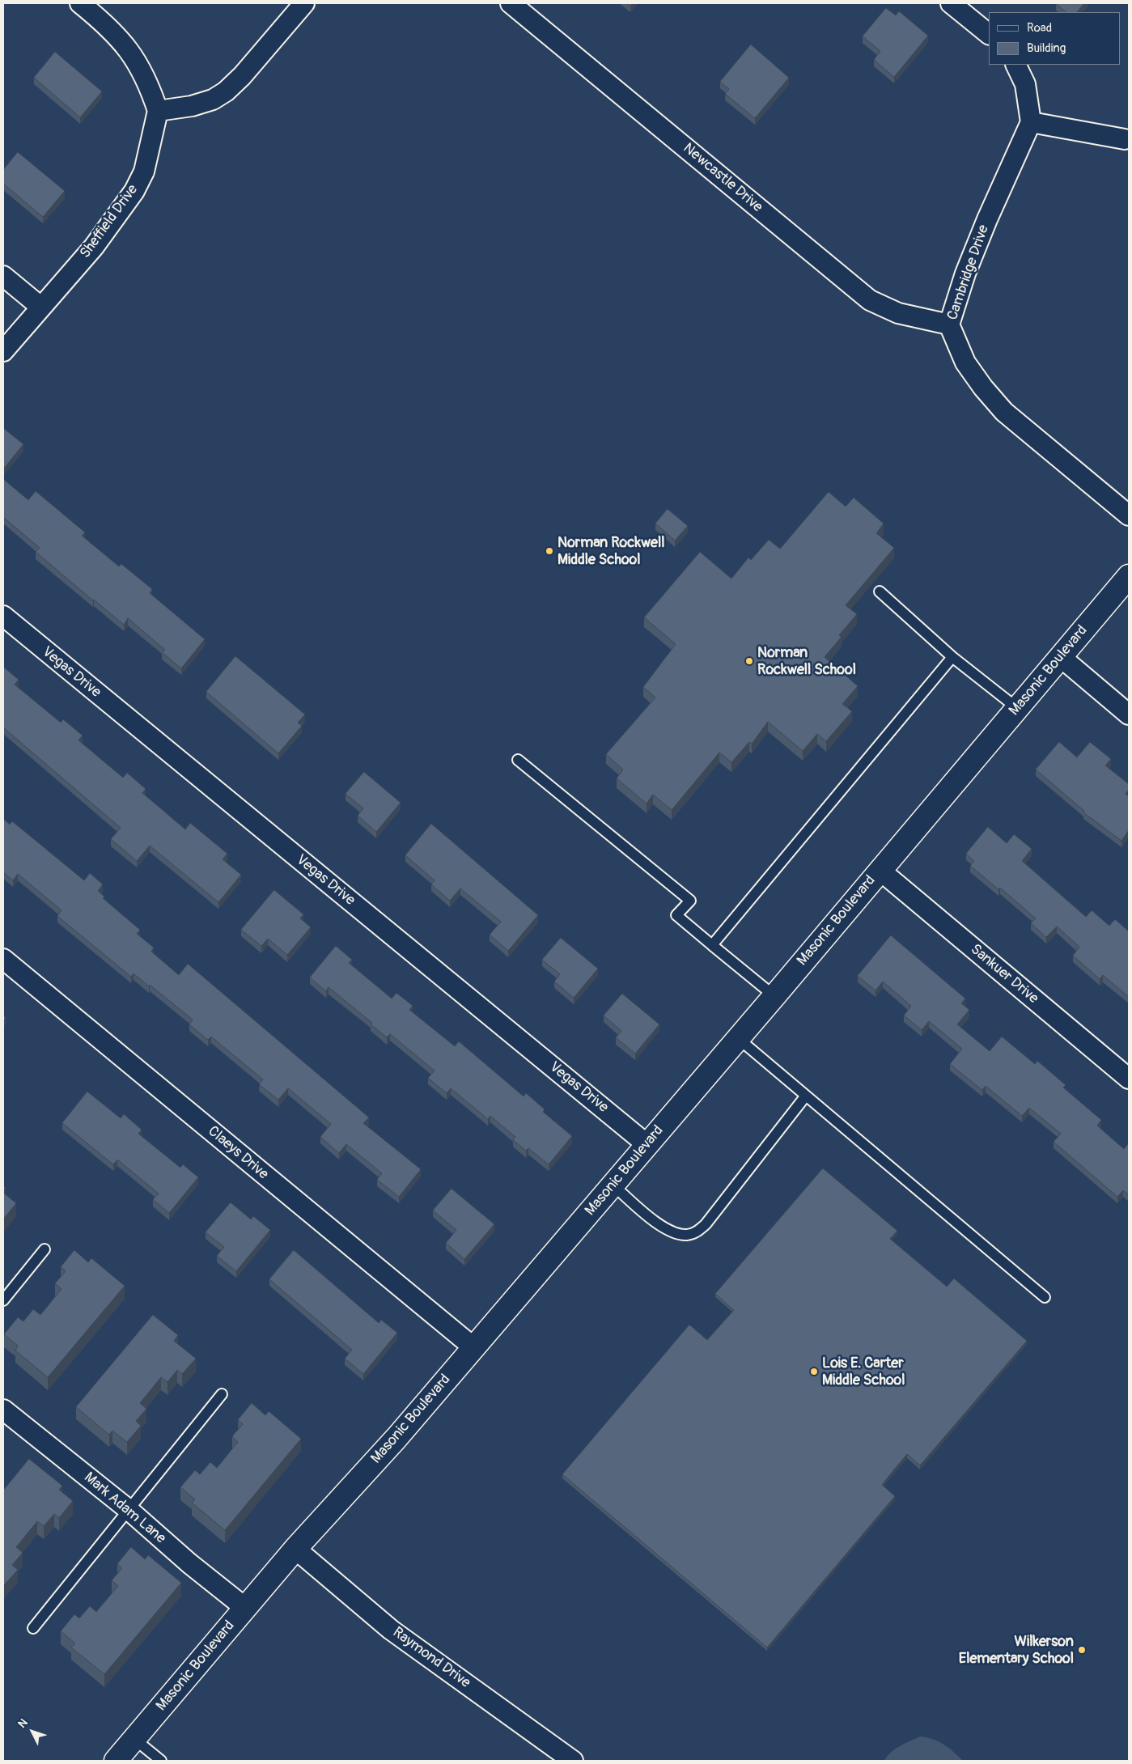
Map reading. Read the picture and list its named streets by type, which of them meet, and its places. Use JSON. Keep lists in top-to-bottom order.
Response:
{
  "streets": {
    "street": [
      "Newcastle Drive",
      "Sheffield Drive",
      "Cambridge Drive",
      "Masonic Boulevard",
      "Vegas Drive",
      "Sankuer Drive",
      "Claeys Drive",
      "Mark Adam Lane",
      "Raymond Drive"
    ]
  },
  "crossings": [
    ["Newcastle Drive", "Cambridge Drive"],
    ["Masonic Boulevard", "Vegas Drive"],
    ["Masonic Boulevard", "Sankuer Drive"],
    ["Masonic Boulevard", "Claeys Drive"],
    ["Masonic Boulevard", "Mark Adam Lane"],
    ["Masonic Boulevard", "Raymond Drive"]
  ],
  "places": [
    "Norman Rockwell Middle School",
    "Norman Rockwell School",
    "Lois E. Carter Middle School",
    "Wilkerson Elementary School"
  ],
  "legend": ["Road", "Building"],
  "north": "top left"
}
